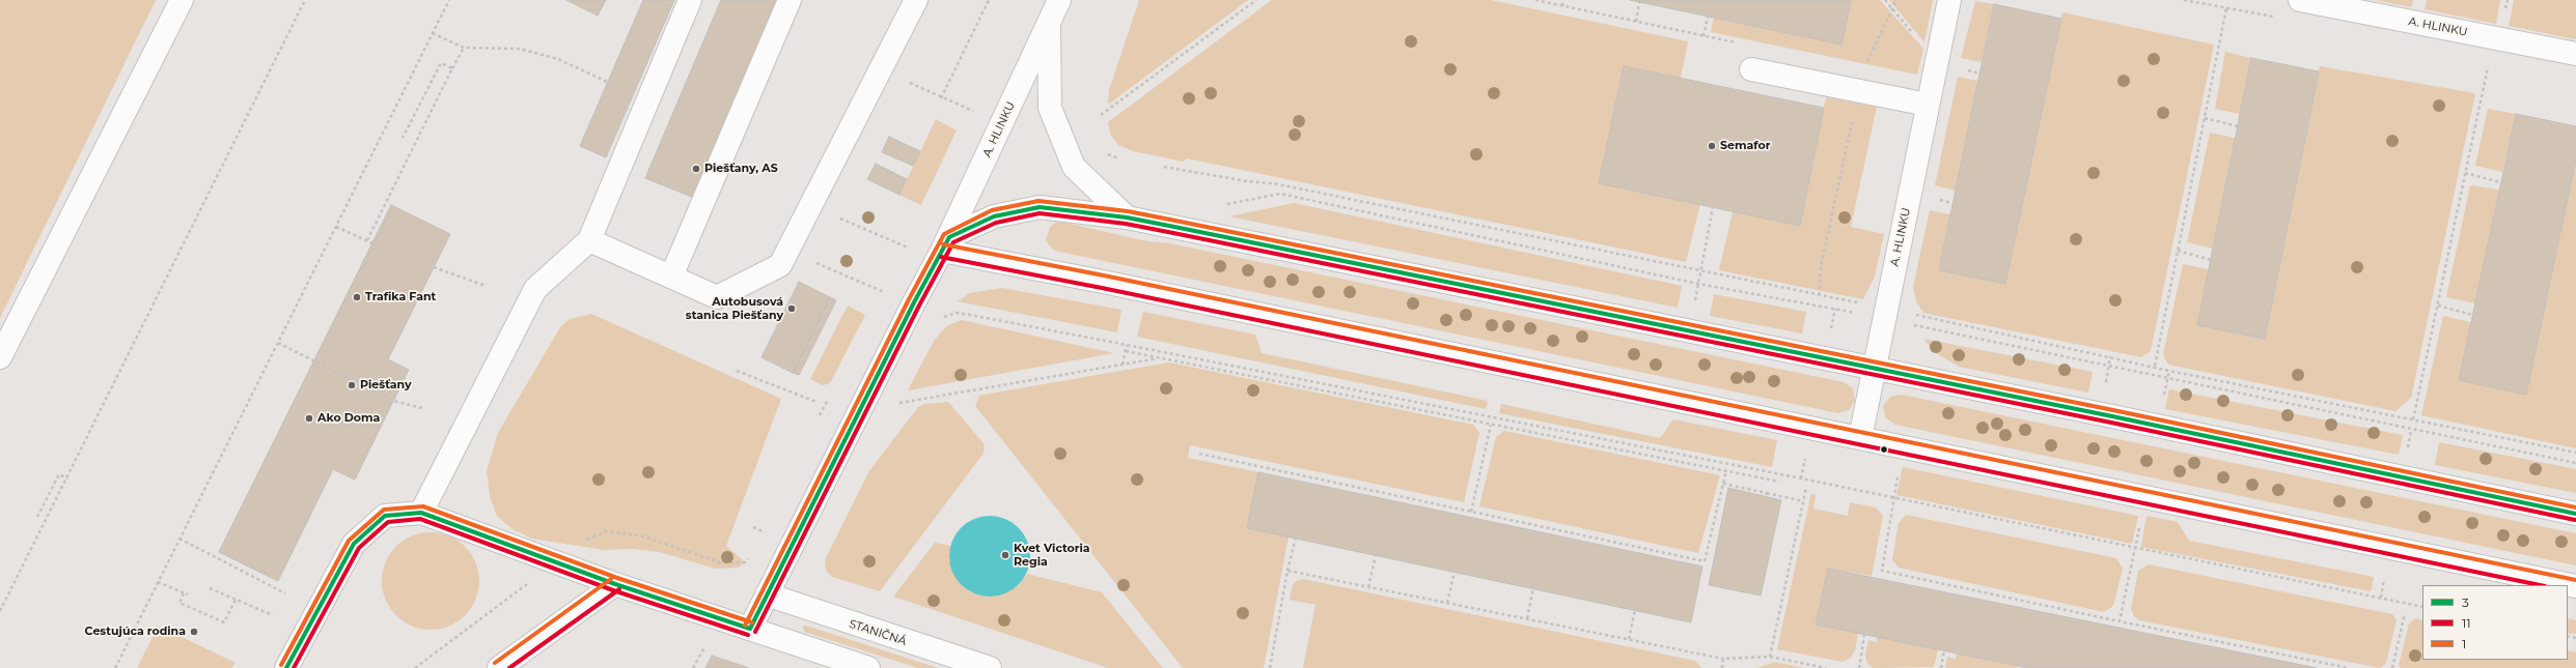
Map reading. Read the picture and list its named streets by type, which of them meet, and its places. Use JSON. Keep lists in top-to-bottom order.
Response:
{
  "streets": {
    "street": ["A. HLINKU", "STANIČNÁ"]
  },
  "crossings": [
    ["A. HLINKU", "STANIČNÁ"]
  ],
  "places": [
    "Semafor",
    "Piešťany, AS",
    "Trafika Fant",
    "Autobusová stanica Piešťany",
    "Piešťany",
    "Ako Doma",
    "Kvet Victoria Regia",
    "Cestujúca rodina"
  ],
  "lines": ["transit line 1", "transit line 3", "transit line 11"],
  "legend": ["3", "11", "1"]
}
